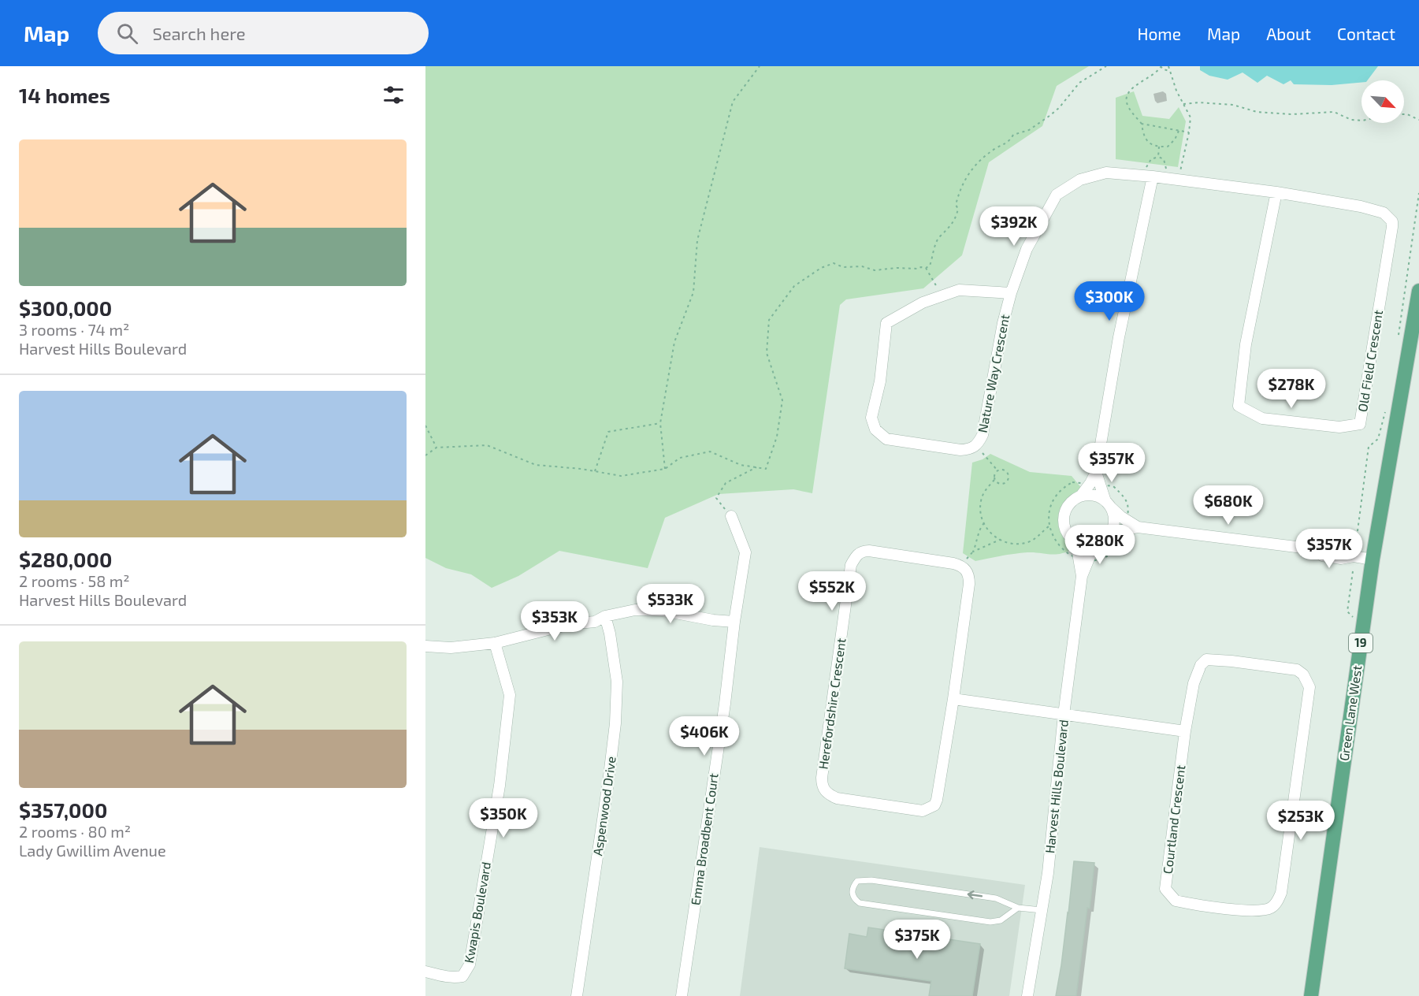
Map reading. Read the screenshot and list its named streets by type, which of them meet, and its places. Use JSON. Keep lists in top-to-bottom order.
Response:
{
  "streets": {
    "main road": ["19", "Green Lane West"],
    "street": [
      "Old Field Crescent",
      "Nature Way Crescent",
      "Herefordshire Crescent",
      "Harvest Hills Boulevard",
      "Aspenwood Drive",
      "Courtland Crescent",
      "Emma Broadbent Court",
      "Kwapis Boulevard"
    ]
  },
  "crossings": [
    ["Old Field Crescent", "Nature Way Crescent"]
  ],
  "north": "bottom right",
  "page": {
    "header": "Map",
    "search": "Search here",
    "nav": [
      "Home",
      "Map",
      "About",
      "Contact"
    ],
    "heading": "14 homes",
    "list": [
      {
        "name": "$300,000",
        "note": "3 rooms · 74 m² · Harvest Hills Boulevard"
      },
      {
        "name": "$280,000",
        "note": "2 rooms · 58 m² · Harvest Hills Boulevard"
      },
      {
        "name": "$357,000",
        "note": "2 rooms · 80 m² · Lady Gwillim Avenue"
      }
    ],
    "price": [
      "$392K",
      "$300K",
      "$278K",
      "$357K",
      "$680K",
      "$280K",
      "$357K",
      "$552K",
      "$533K",
      "$353K",
      "$406K",
      "$350K",
      "$253K",
      "$375K"
    ]
  }
}
